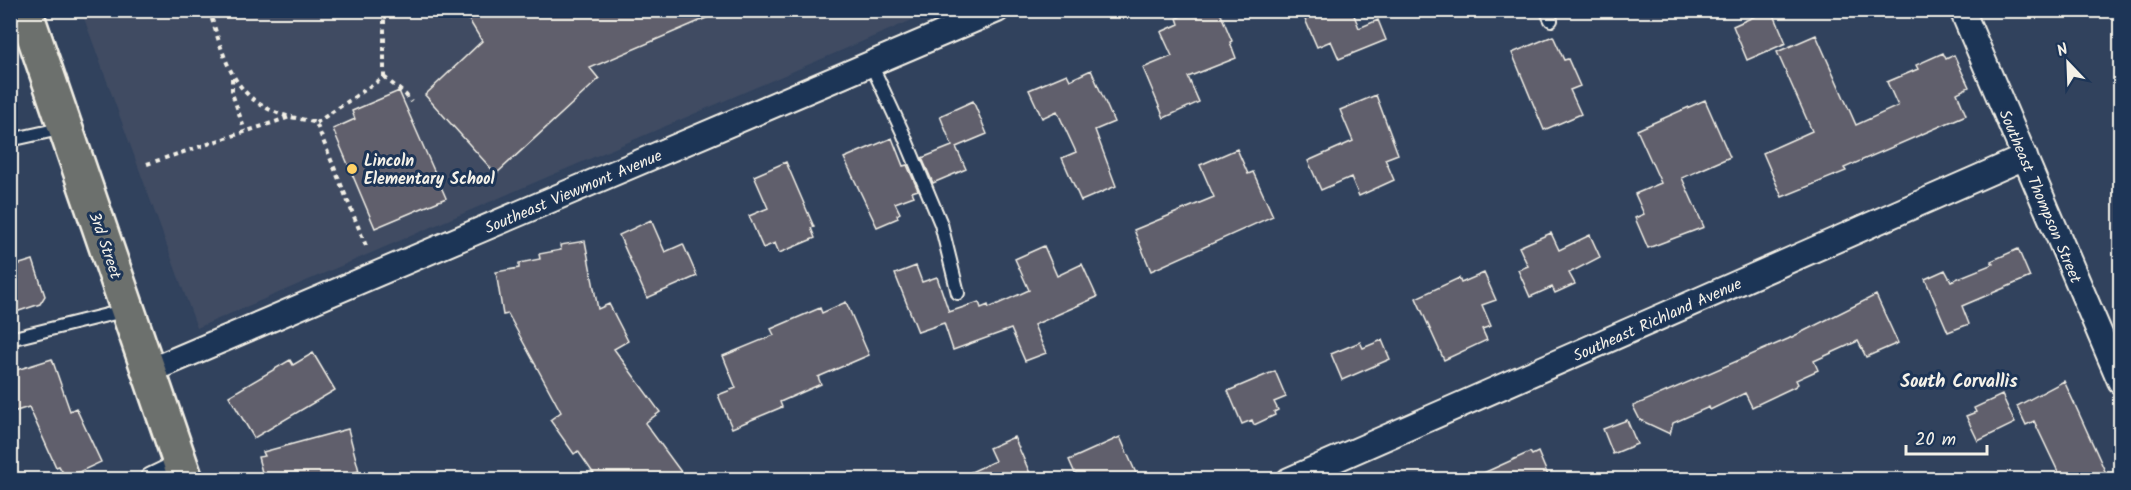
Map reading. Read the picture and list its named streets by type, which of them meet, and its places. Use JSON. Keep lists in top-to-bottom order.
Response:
{
  "streets": {
    "highway": ["3rd Street"],
    "street": ["Southeast Viewmont Avenue", "Southeast Thompson Street", "Southeast Richland Avenue"]
  },
  "crossings": [
    ["Southeast Viewmont Avenue", "3rd Street"],
    ["Southeast Thompson Street", "Southeast Richland Avenue"]
  ],
  "districts": ["South Corvallis"],
  "places": ["Lincoln Elementary School"],
  "scale_bar": "20 m",
  "north": "top left"
}
